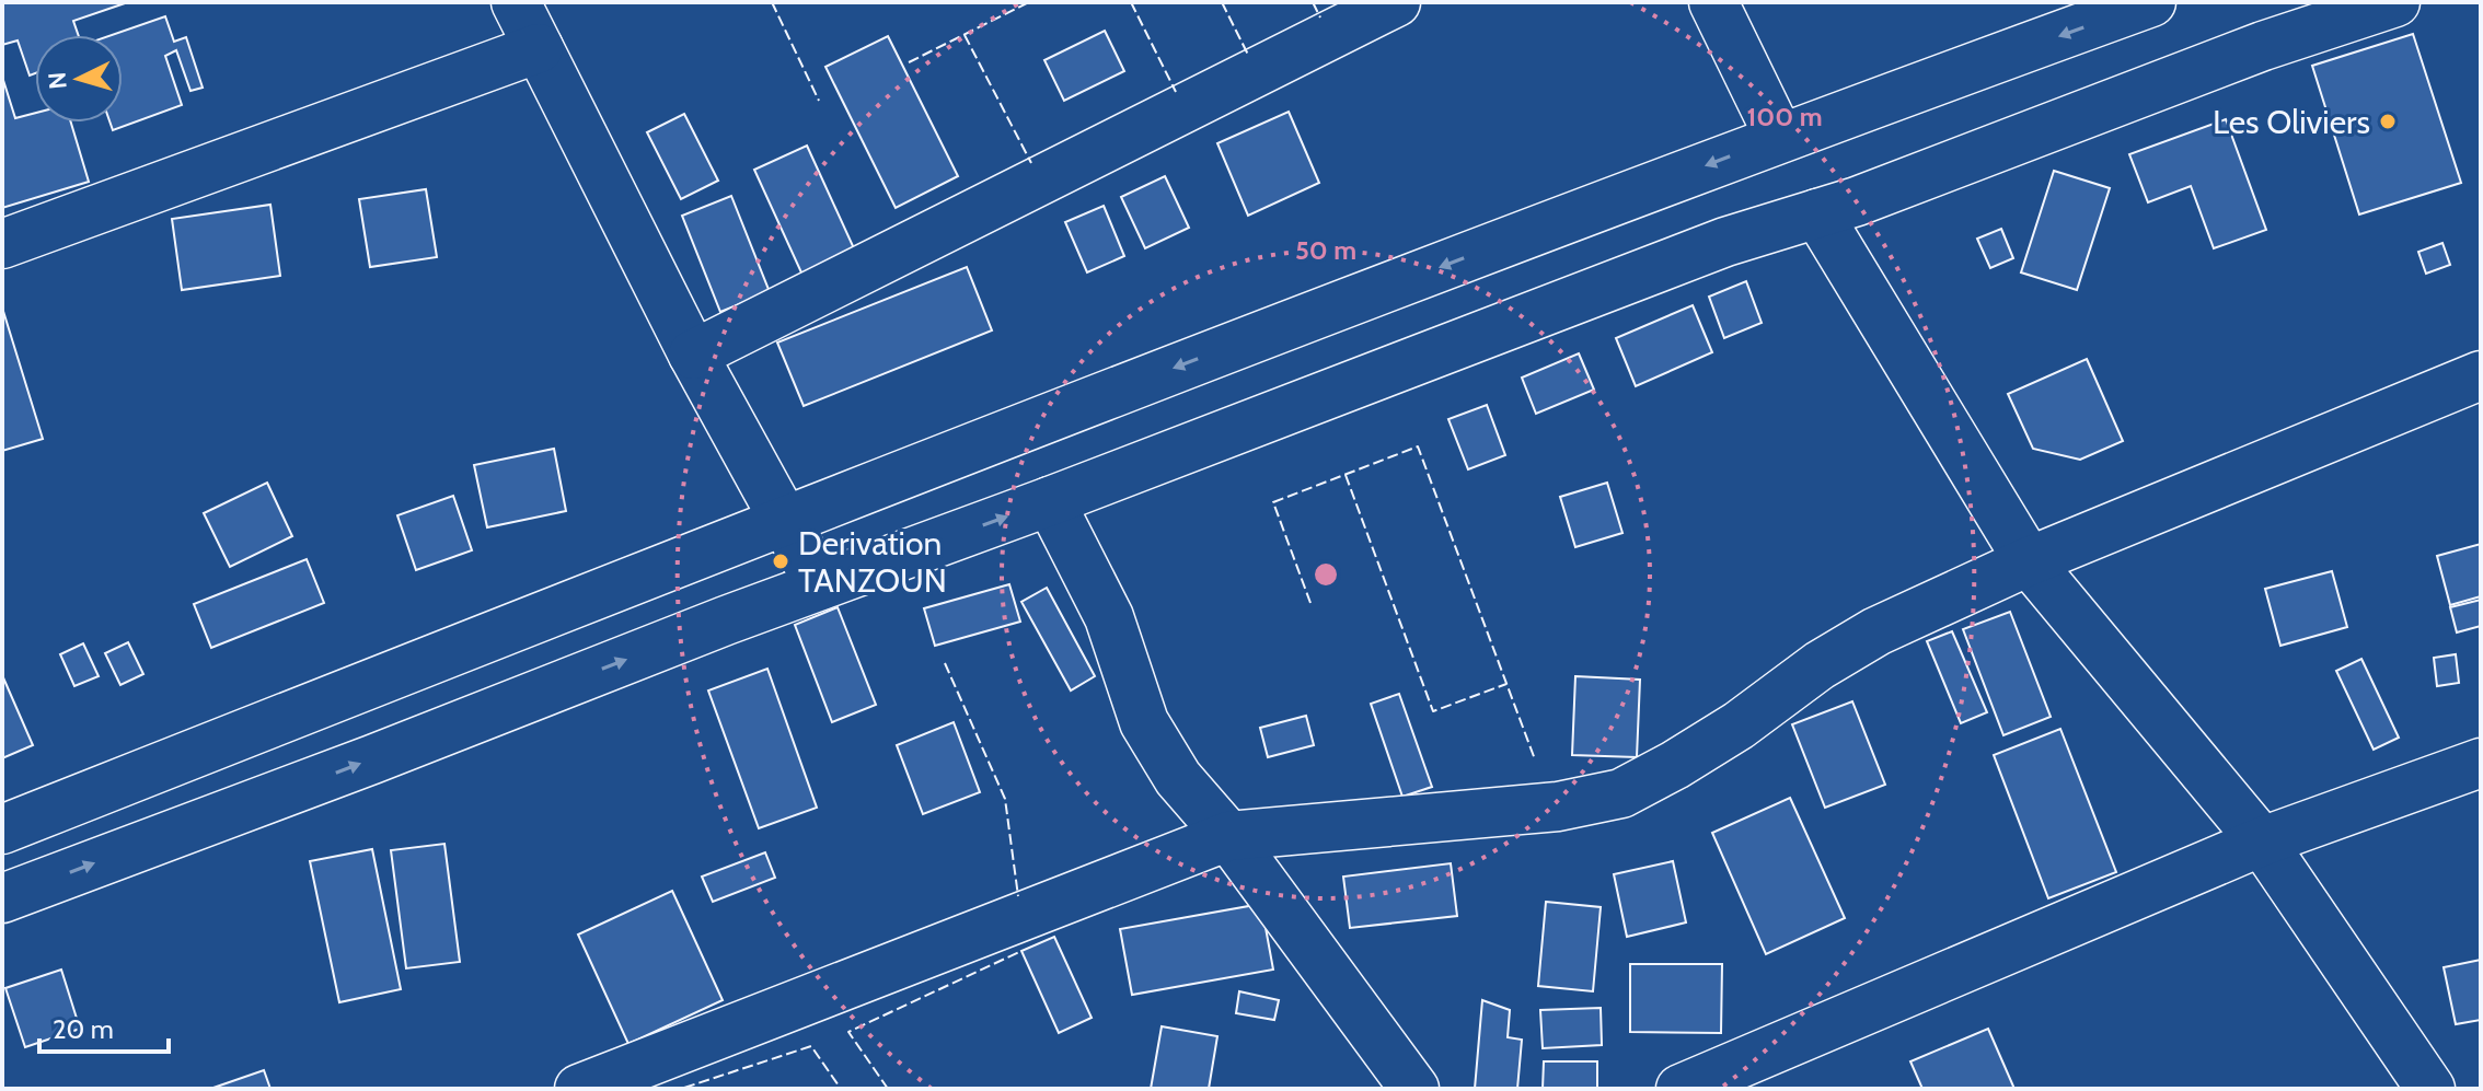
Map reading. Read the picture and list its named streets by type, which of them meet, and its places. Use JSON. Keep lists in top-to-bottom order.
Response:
{
  "places": ["Les Oliviers", "Derivation TANZOUN"],
  "scale_bar": "20 m",
  "north": "left",
  "rings": ["100 m", "50 m"]
}
